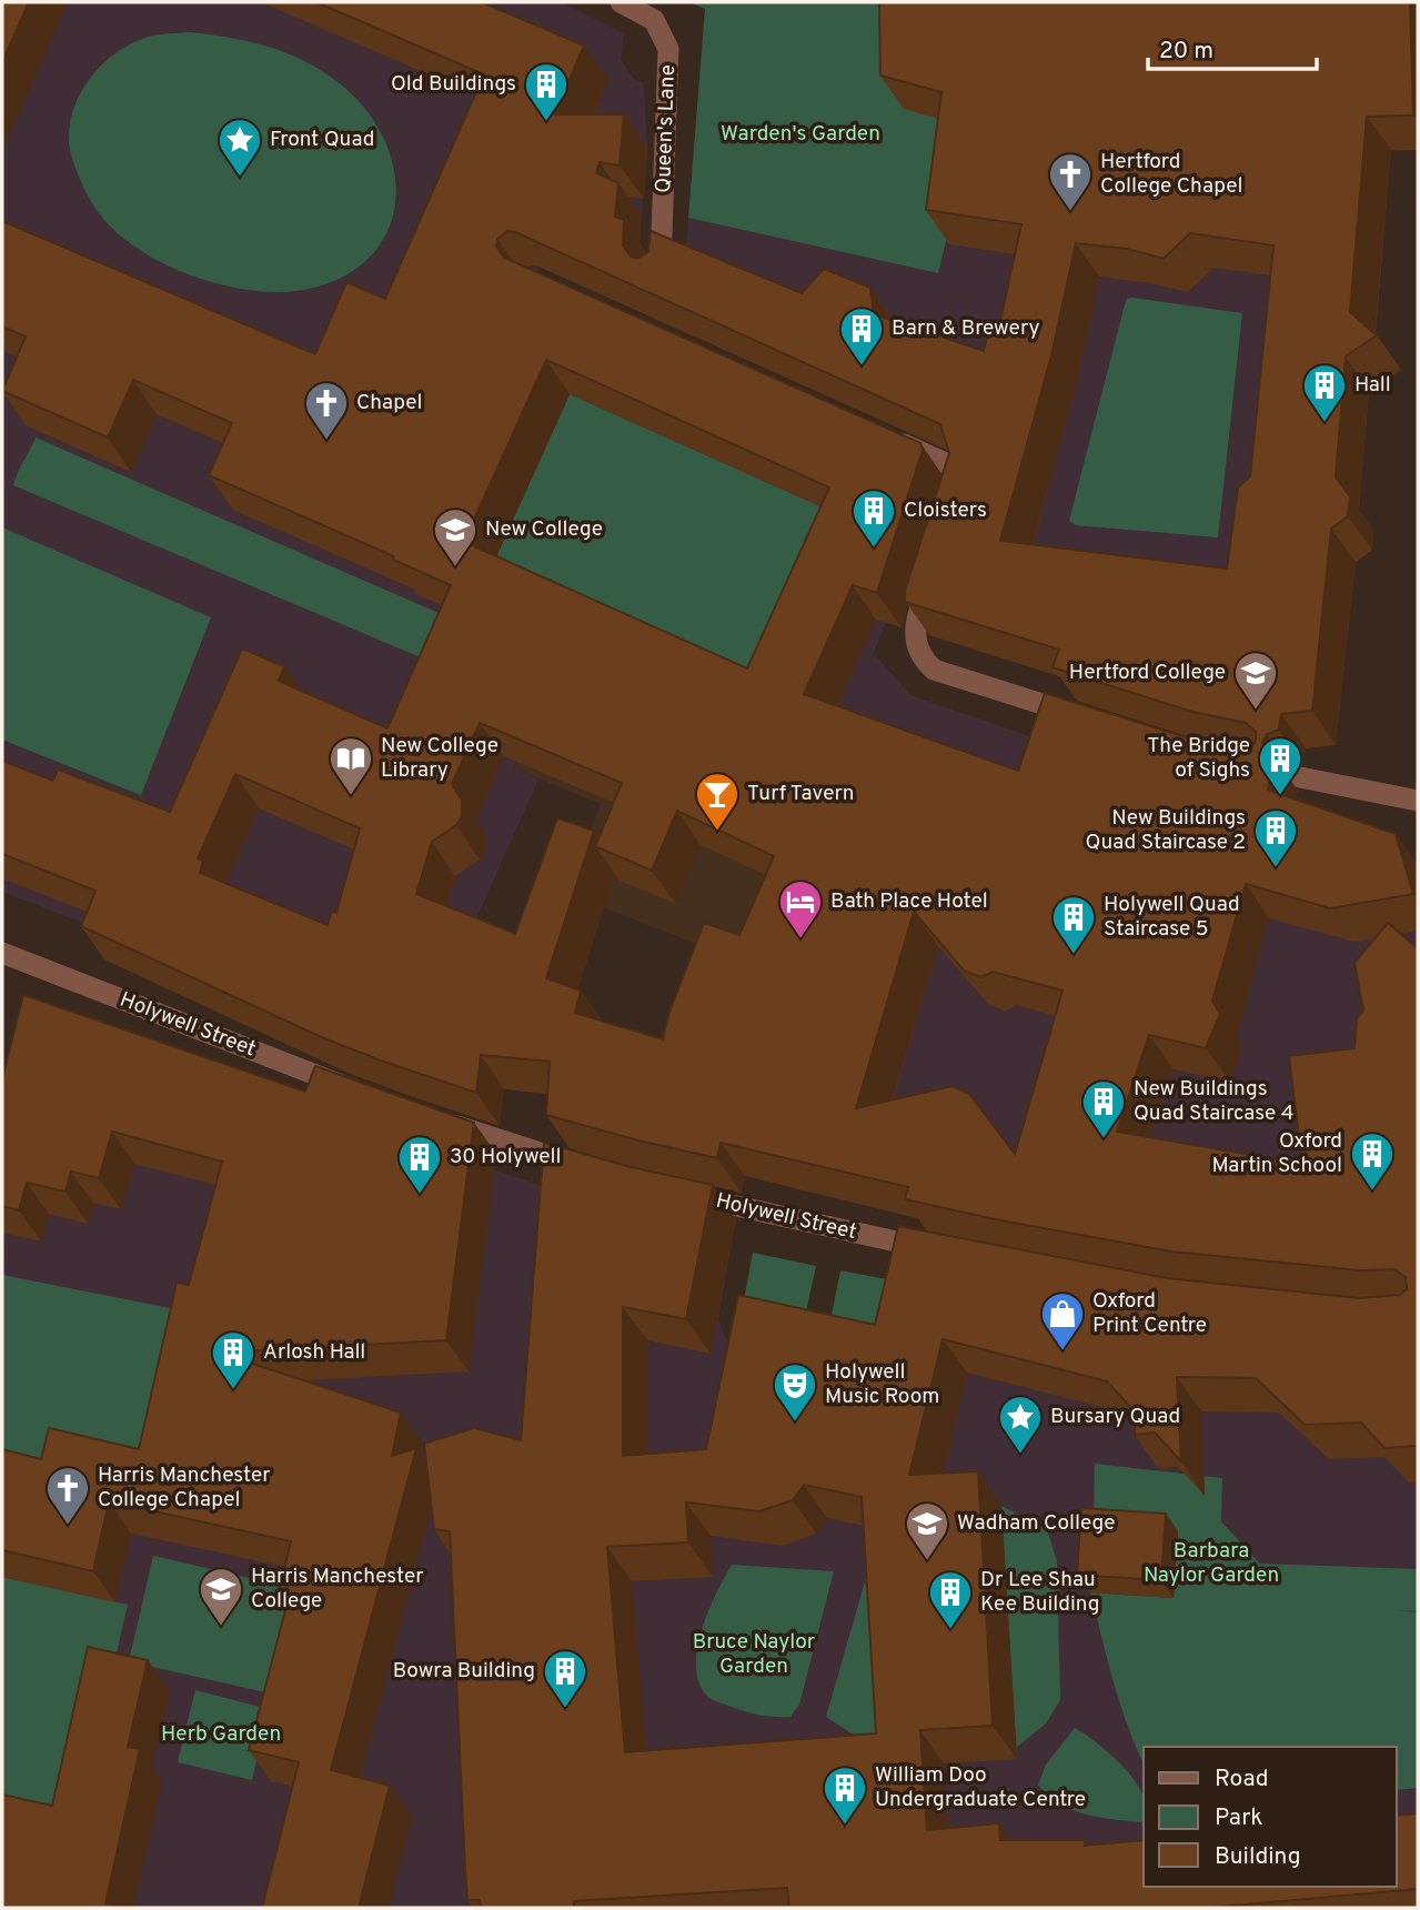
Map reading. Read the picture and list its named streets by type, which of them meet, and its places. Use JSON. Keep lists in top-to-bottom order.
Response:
{
  "streets": {
    "street": ["Queen's Lane", "Holywell Street"]
  },
  "parks": [
    "Warden's Garden",
    "Barbara Naylor Garden",
    "Bruce Naylor Garden",
    "Herb Garden"
  ],
  "places": {
    "building": [
      "Old Buildings",
      "Barn & Brewery",
      "Hall",
      "Cloisters",
      "The Bridge of Sighs",
      "New Buildings Quad Staircase 2",
      "Holywell Quad Staircase 5",
      "New Buildings Quad Staircase 4",
      "Oxford Martin School",
      "30 Holywell",
      "Arlosh Hall",
      "Dr Lee Shau Kee Building",
      "Bowra Building",
      "William Doo Undergraduate Centre"
    ],
    "place": ["Front Quad", "Bursary Quad"],
    "church": ["Hertford College Chapel", "Chapel", "Harris Manchester College Chapel"],
    "school or university": [
      "New College",
      "Hertford College",
      "Wadham College",
      "Harris Manchester College"
    ],
    "library": ["New College Library"],
    "bar": ["Turf Tavern"],
    "hotel": ["Bath Place Hotel"],
    "shop": ["Oxford Print Centre"],
    "theatre": ["Holywell Music Room"]
  },
  "legend": ["Road", "Park", "Building"],
  "scale_bar": "20 m"
}
